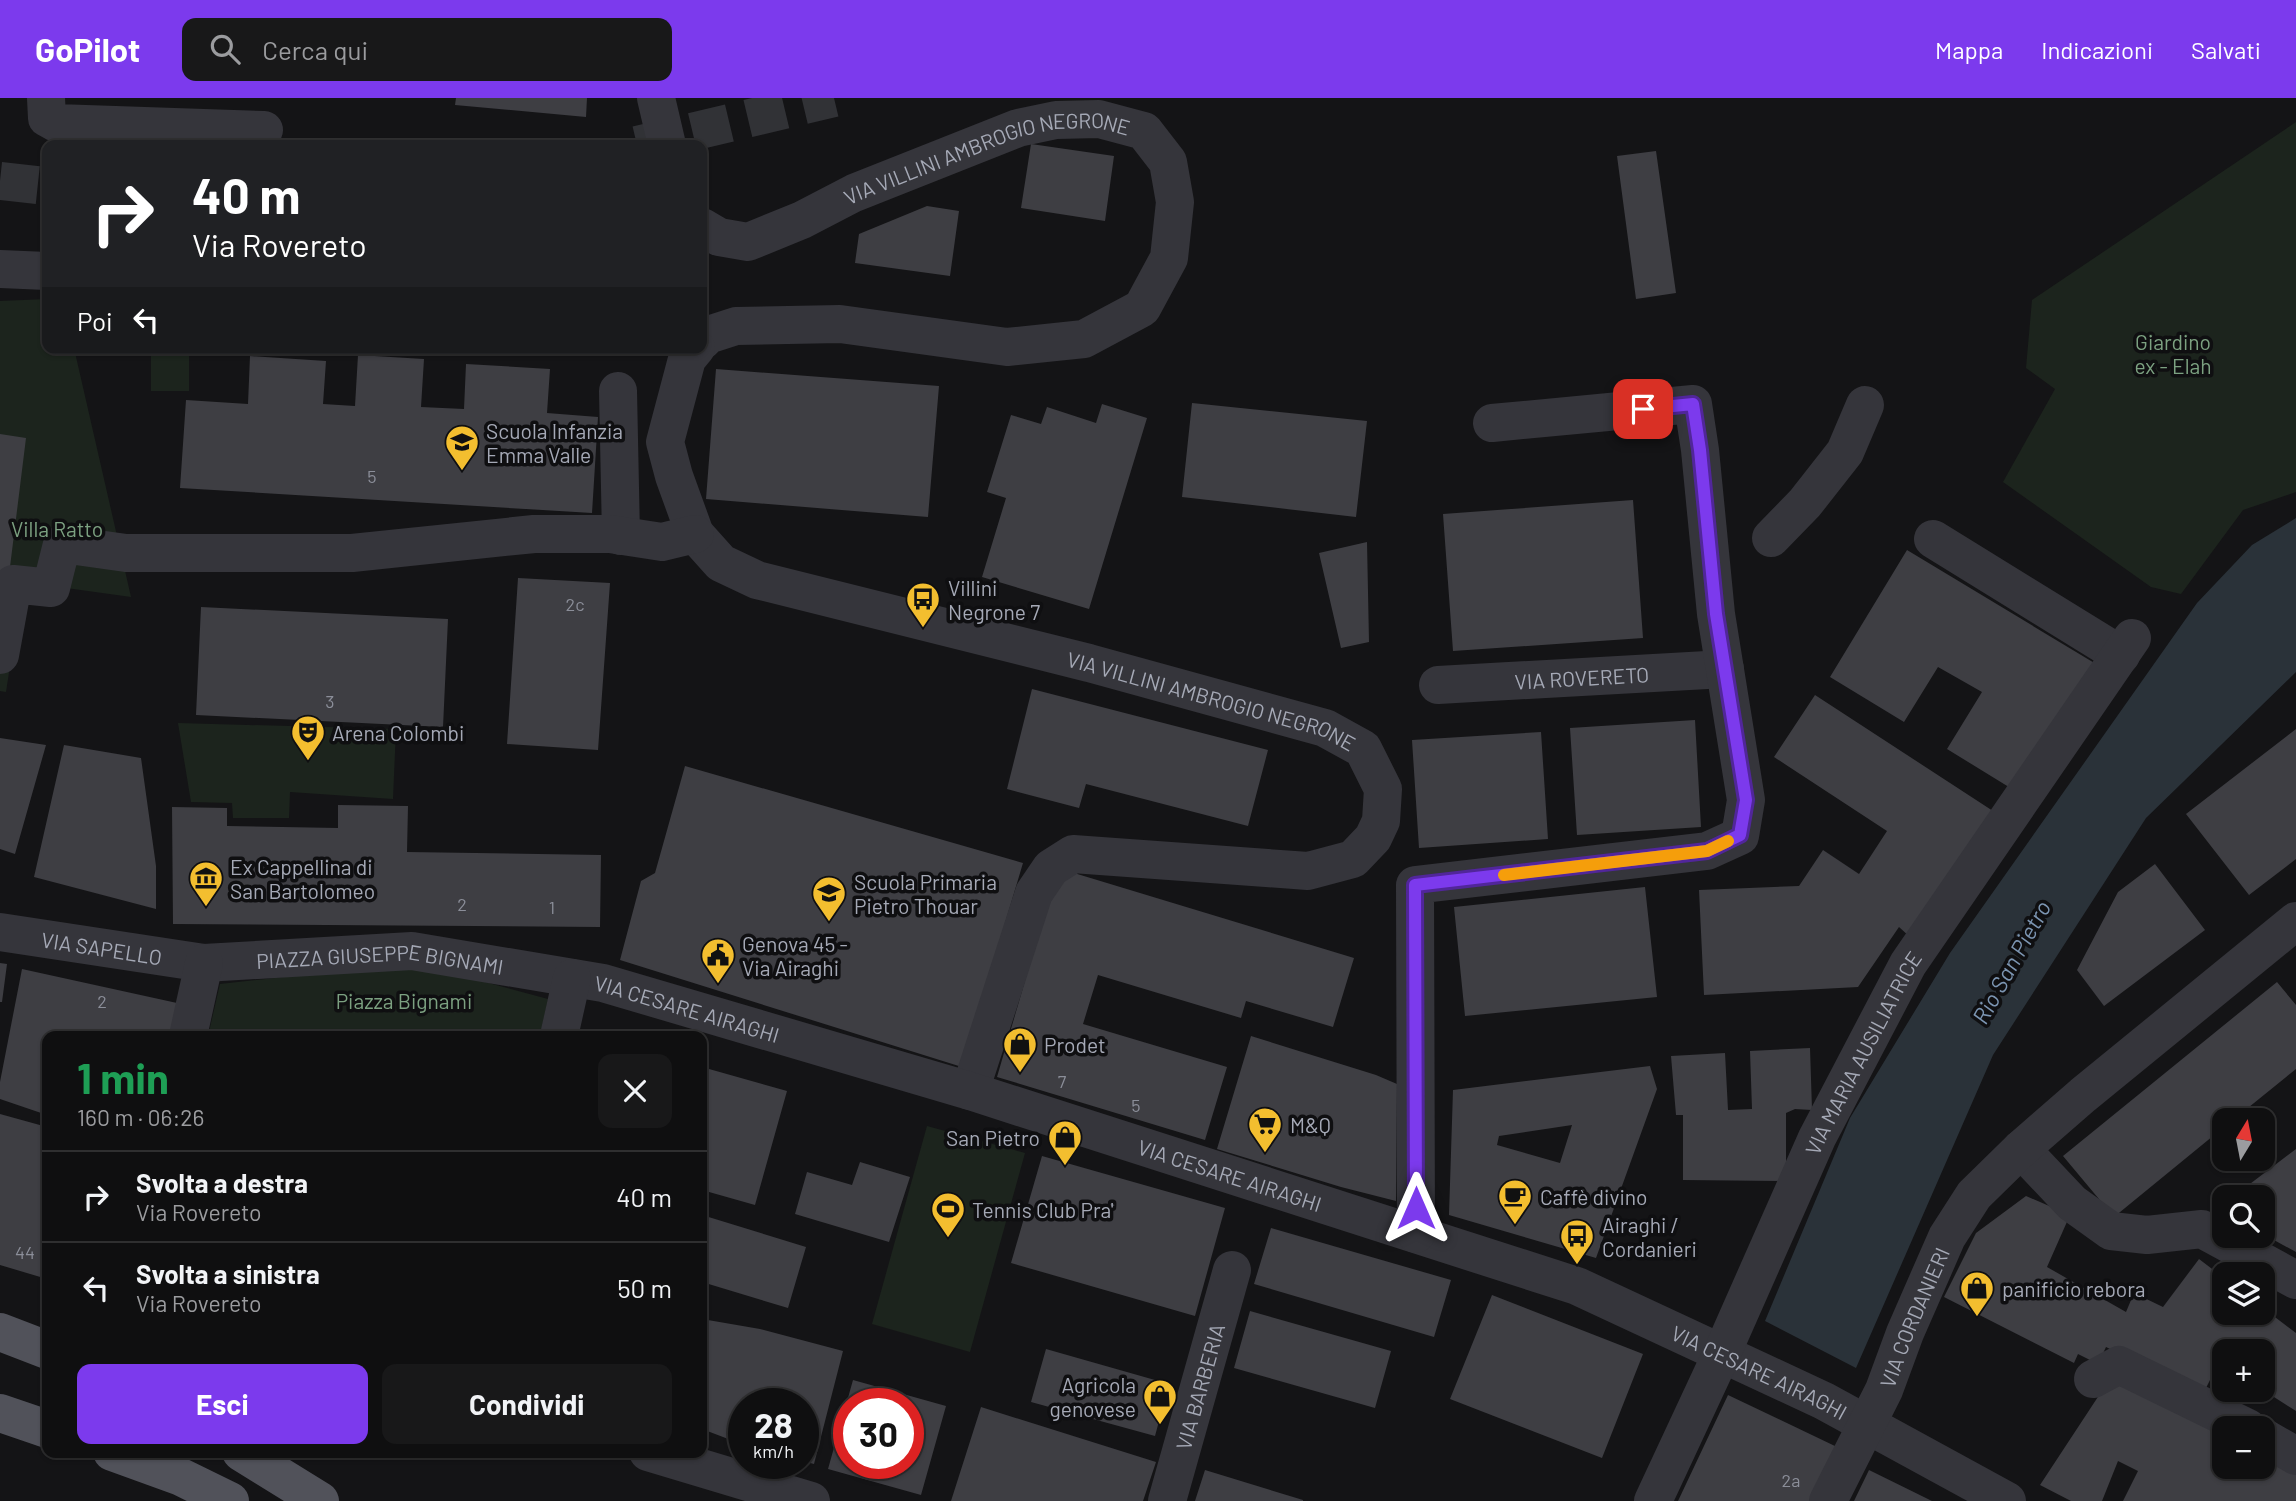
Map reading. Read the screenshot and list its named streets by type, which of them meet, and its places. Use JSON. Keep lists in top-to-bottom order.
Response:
{
  "streets": {
    "street": [
      "VIA VILLINI AMBROGIO NEGRONE",
      "VIA ROVERETO",
      "VIA SAPELLO",
      "PIAZZA GIUSEPPE BIGNAMI",
      "VIA CESARE AIRAGHI",
      "VIA MARIA AUSILIATRICE",
      "VIA CORDANIERI",
      "VIA BARBERIA"
    ]
  },
  "crossings": [
    ["VIA VILLINI AMBROGIO NEGRONE", "VIA CESARE AIRAGHI"],
    ["VIA SAPELLO", "PIAZZA GIUSEPPE BIGNAMI"],
    ["PIAZZA GIUSEPPE BIGNAMI", "VIA CESARE AIRAGHI"],
    ["VIA CESARE AIRAGHI", "VIA MARIA AUSILIATRICE"],
    ["VIA CESARE AIRAGHI", "VIA CORDANIERI"]
  ],
  "water": ["Rio San Pietro"],
  "parks": ["Giardino ex - Elah", "Villa Ratto", "Piazza Bignami"],
  "places": {
    "school or university": ["Scuola Infanzia Emma Valle", "Scuola Primaria Pietro Thouar"],
    "bus stop": ["Villini Negrone 7", "Airaghi / Cordanieri"],
    "theatre": ["Arena Colombi"],
    "museum": ["Ex Cappellina di San Bartolomeo"],
    "public building": ["Genova 45 - Via Airaghi"],
    "shop": [
      "Prodet",
      "San Pietro",
      "panificio rebora",
      "Agricola genovese"
    ],
    "supermarket": ["M&Q"],
    "cafe": ["Caffè divino"],
    "sports": ["Tennis Club Pra'"]
  },
  "house_numbers": [
    "5",
    "2c",
    "3",
    "2",
    "1",
    "2",
    "7",
    "5",
    "44",
    "2a"
  ],
  "north": "top",
  "page": {
    "header": "GoPilot",
    "search": "Cerca qui",
    "nav": ["Mappa", "Indicazioni", "Salvati"],
    "turn": ["40 m", "Via Rovereto"],
    "then": "Poi",
    "heading": ["1 min", "160 m · 06:26"],
    "map_buttons": ["+", "−"],
    "list": [
      {
        "name": "Svolta a destra",
        "note": "Via Rovereto",
        "value": "40 m"
      },
      {
        "name": "Svolta a sinistra",
        "note": "Via Rovereto",
        "value": "50 m"
      }
    ],
    "buttons": ["Esci", "Condividi"],
    "speed": "28 km/h",
    "limit": "30"
  }
}
